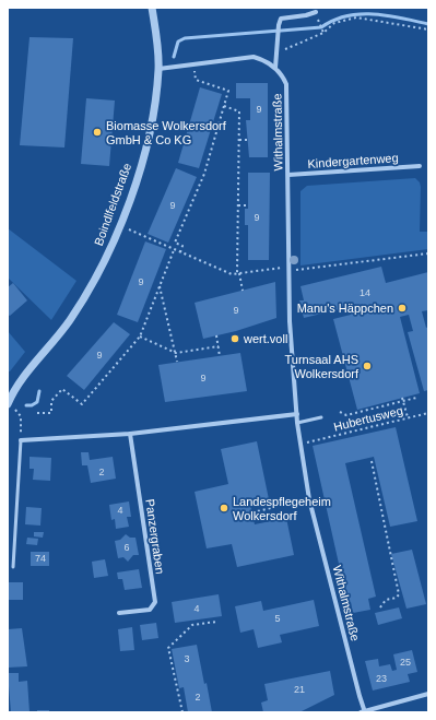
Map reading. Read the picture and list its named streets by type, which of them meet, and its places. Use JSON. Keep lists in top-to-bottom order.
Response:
{
  "streets": {
    "street": [
      "Withalmstraße",
      "Kindergartenweg",
      "Boindlfeldstraße",
      "Panzergraben"
    ],
    "path": ["Hubertusweg"]
  },
  "crossings": [
    ["Withalmstraße", "Kindergartenweg"]
  ],
  "places": [
    "Biomasse Wolkersdorf GmbH & Co KG",
    "Manu's Häppchen",
    "wert.voll",
    "Turnsaal AHS Wolkersdorf",
    "Landespflegeheim Wolkersdorf"
  ],
  "house_numbers": [
    "9",
    "9",
    "9",
    "9",
    "14",
    "9",
    "9",
    "9",
    "2",
    "4",
    "6",
    "74",
    "4",
    "5",
    "3",
    "25",
    "23",
    "21",
    "2"
  ]
}
